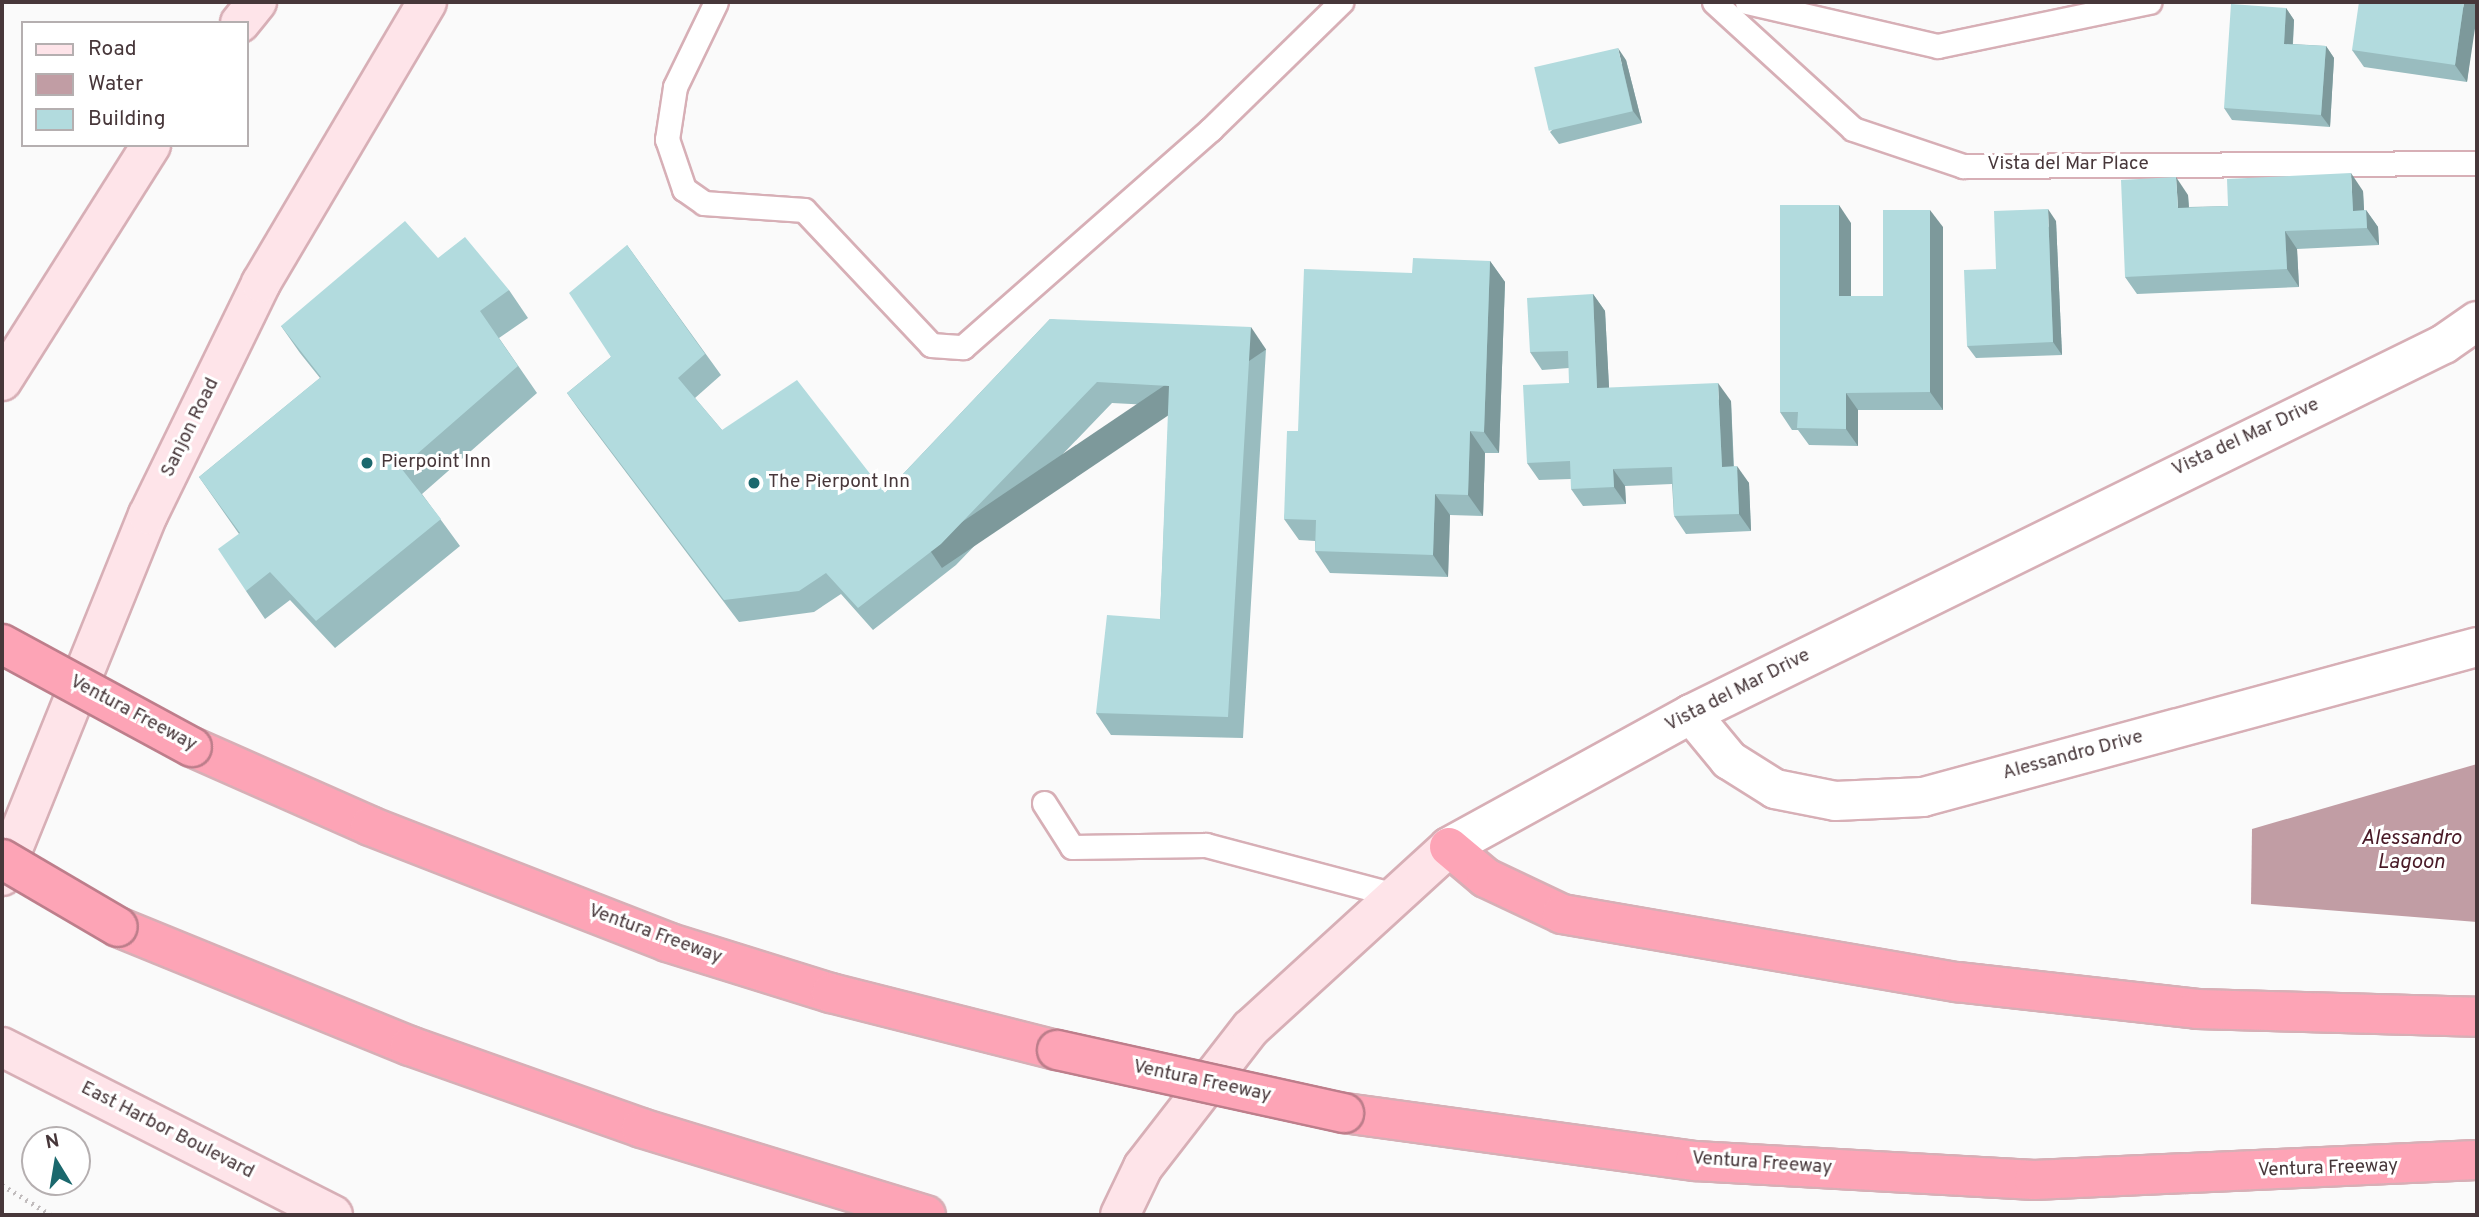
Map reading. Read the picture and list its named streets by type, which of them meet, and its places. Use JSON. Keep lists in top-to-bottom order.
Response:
{
  "streets": {
    "highway": ["Ventura Freeway"],
    "main road": ["Sanjon Road", "Vista del Mar Drive", "East Harbor Boulevard"],
    "street": ["Alessandro Drive"],
    "lane": ["Vista del Mar Place"]
  },
  "crossings": [
    ["Vista del Mar Drive", "Alessandro Drive"]
  ],
  "water": ["Alessandro Lagoon"],
  "places": ["Pierpoint Inn", "The Pierpont Inn"],
  "legend": ["Road", "Water", "Building"],
  "north": "top"
}
